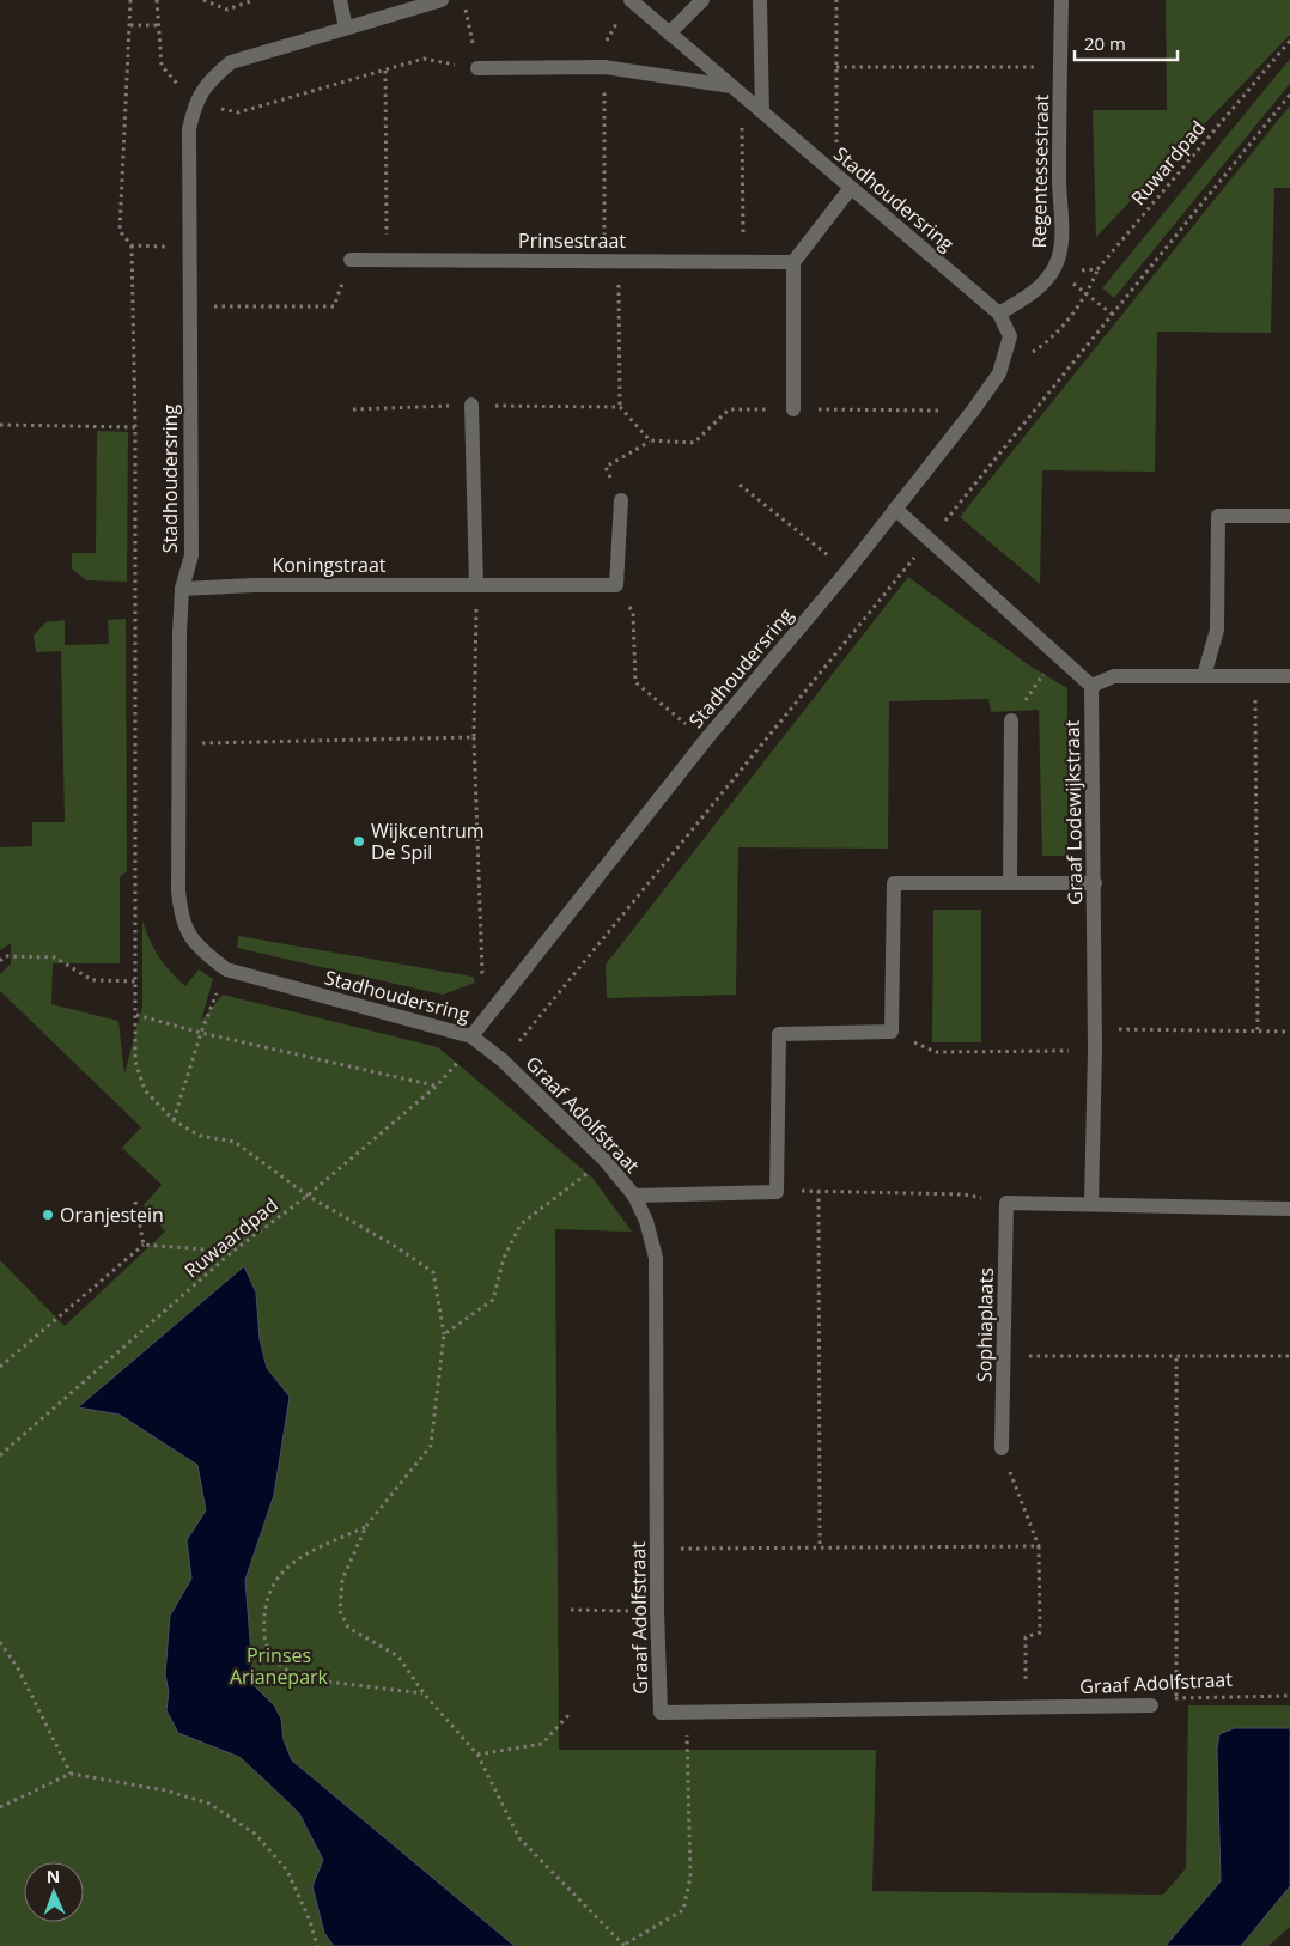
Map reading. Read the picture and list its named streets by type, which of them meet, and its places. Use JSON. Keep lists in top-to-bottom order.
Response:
{
  "streets": {
    "street": [
      "Regentessestraat",
      "Stadhoudersring",
      "Prinsestraat",
      "Koningstraat",
      "Graaf Lodewijkstraat",
      "Graaf Adolfstraat",
      "Sophiaplaats"
    ],
    "path": ["Ruwardpad", "Ruwaardpad"]
  },
  "crossings": [
    ["Ruwardpad", "Stadhoudersring"],
    ["Regentessestraat", "Stadhoudersring"],
    ["Stadhoudersring", "Koningstraat"],
    ["Stadhoudersring", "Graaf Adolfstraat"],
    ["Stadhoudersring", "Ruwaardpad"],
    ["Graaf Adolfstraat", "Ruwaardpad"]
  ],
  "parks": ["Prinses Arianepark"],
  "places": ["Wijkcentrum De Spil", "Oranjestein"],
  "scale_bar": "20 m",
  "north": "top"
}
